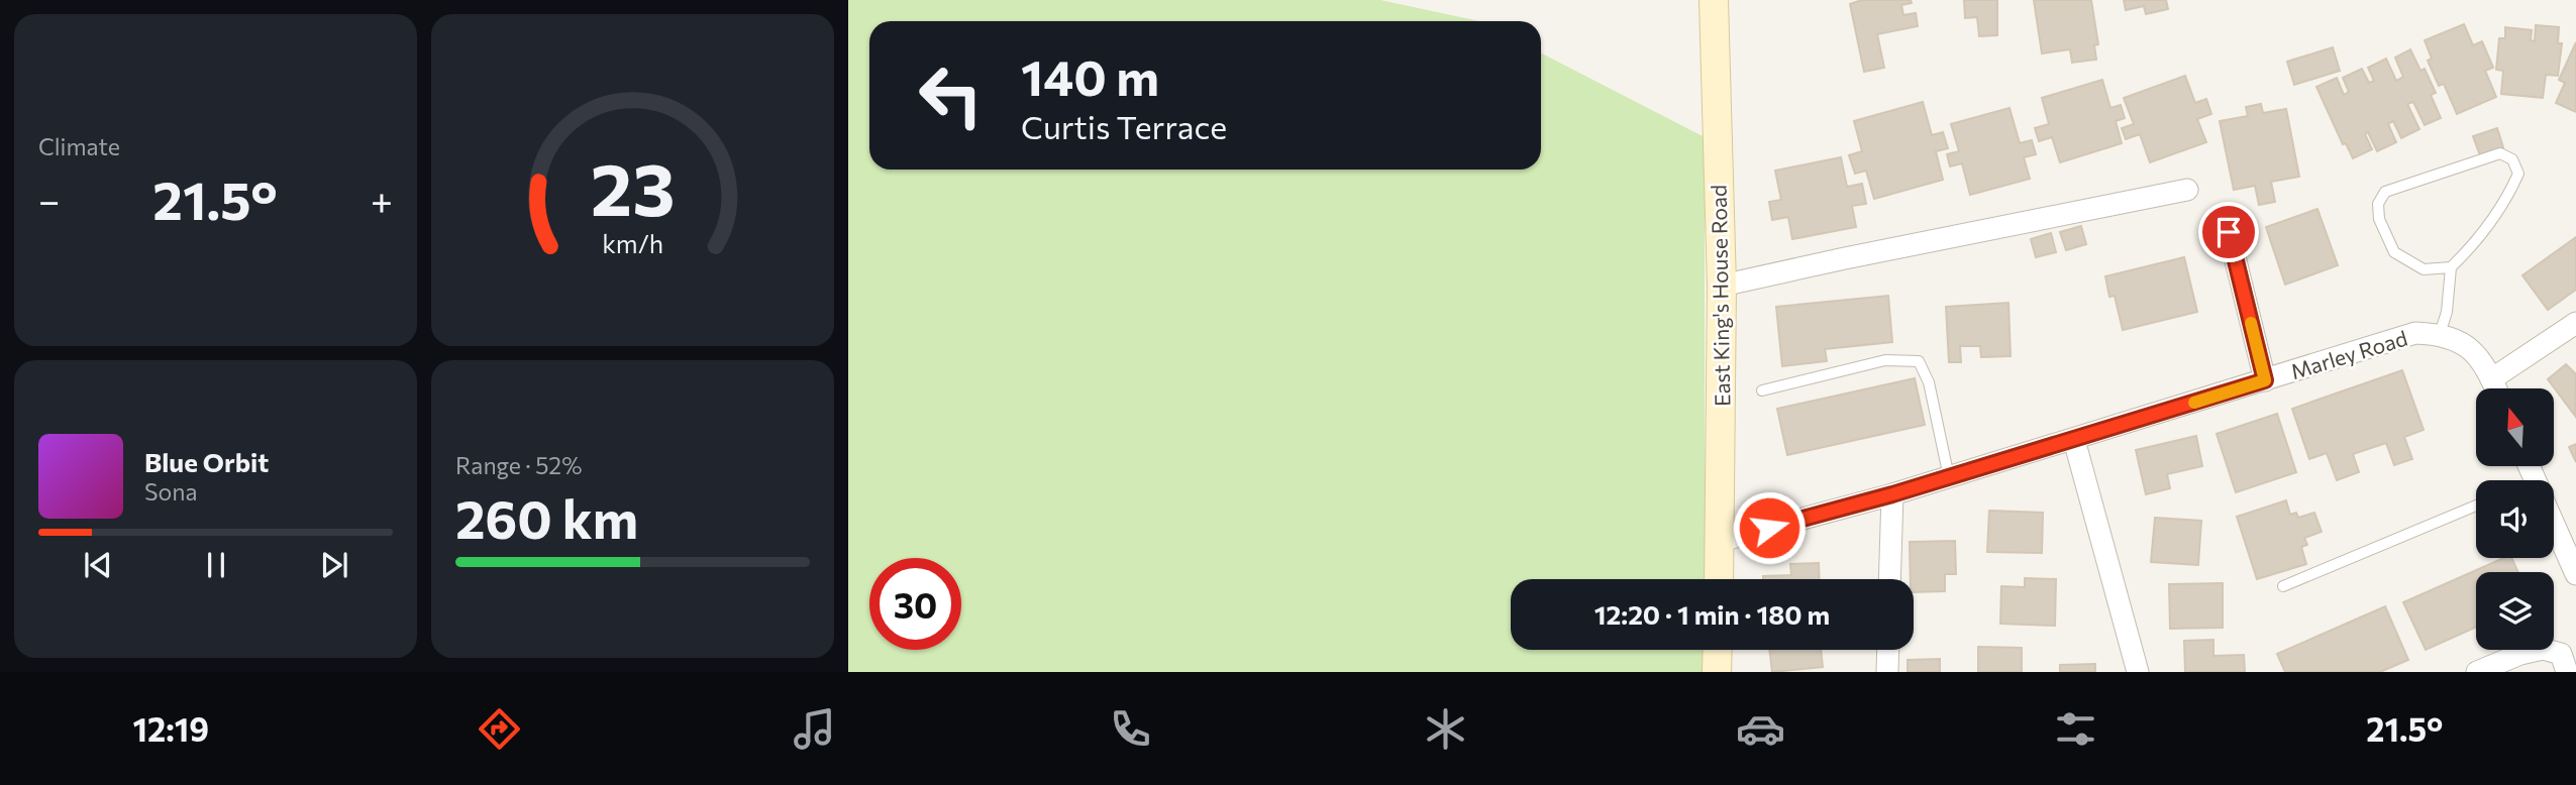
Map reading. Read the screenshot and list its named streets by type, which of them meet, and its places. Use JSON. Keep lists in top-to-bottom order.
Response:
{
  "streets": {
    "main road": ["East King's House Road"],
    "street": ["Marley Road"]
  },
  "crossings": [
    ["East King's House Road", "Marley Road"]
  ],
  "north": "top",
  "page": {
    "tile": [
      "Climate",
      ["Range · 52%", "260 km"]
    ],
    "turn": ["140 m", "Curtis Terrace"],
    "heat": ["−", "21.5°", "+"],
    "song": ["Blue Orbit", "Sona"],
    "limit": "30",
    "trip": "12:20 · 1 min · 180 m",
    "tabs": ["12:19", "21.5°"],
    "gauge": ["23", "km/h"]
  }
}
